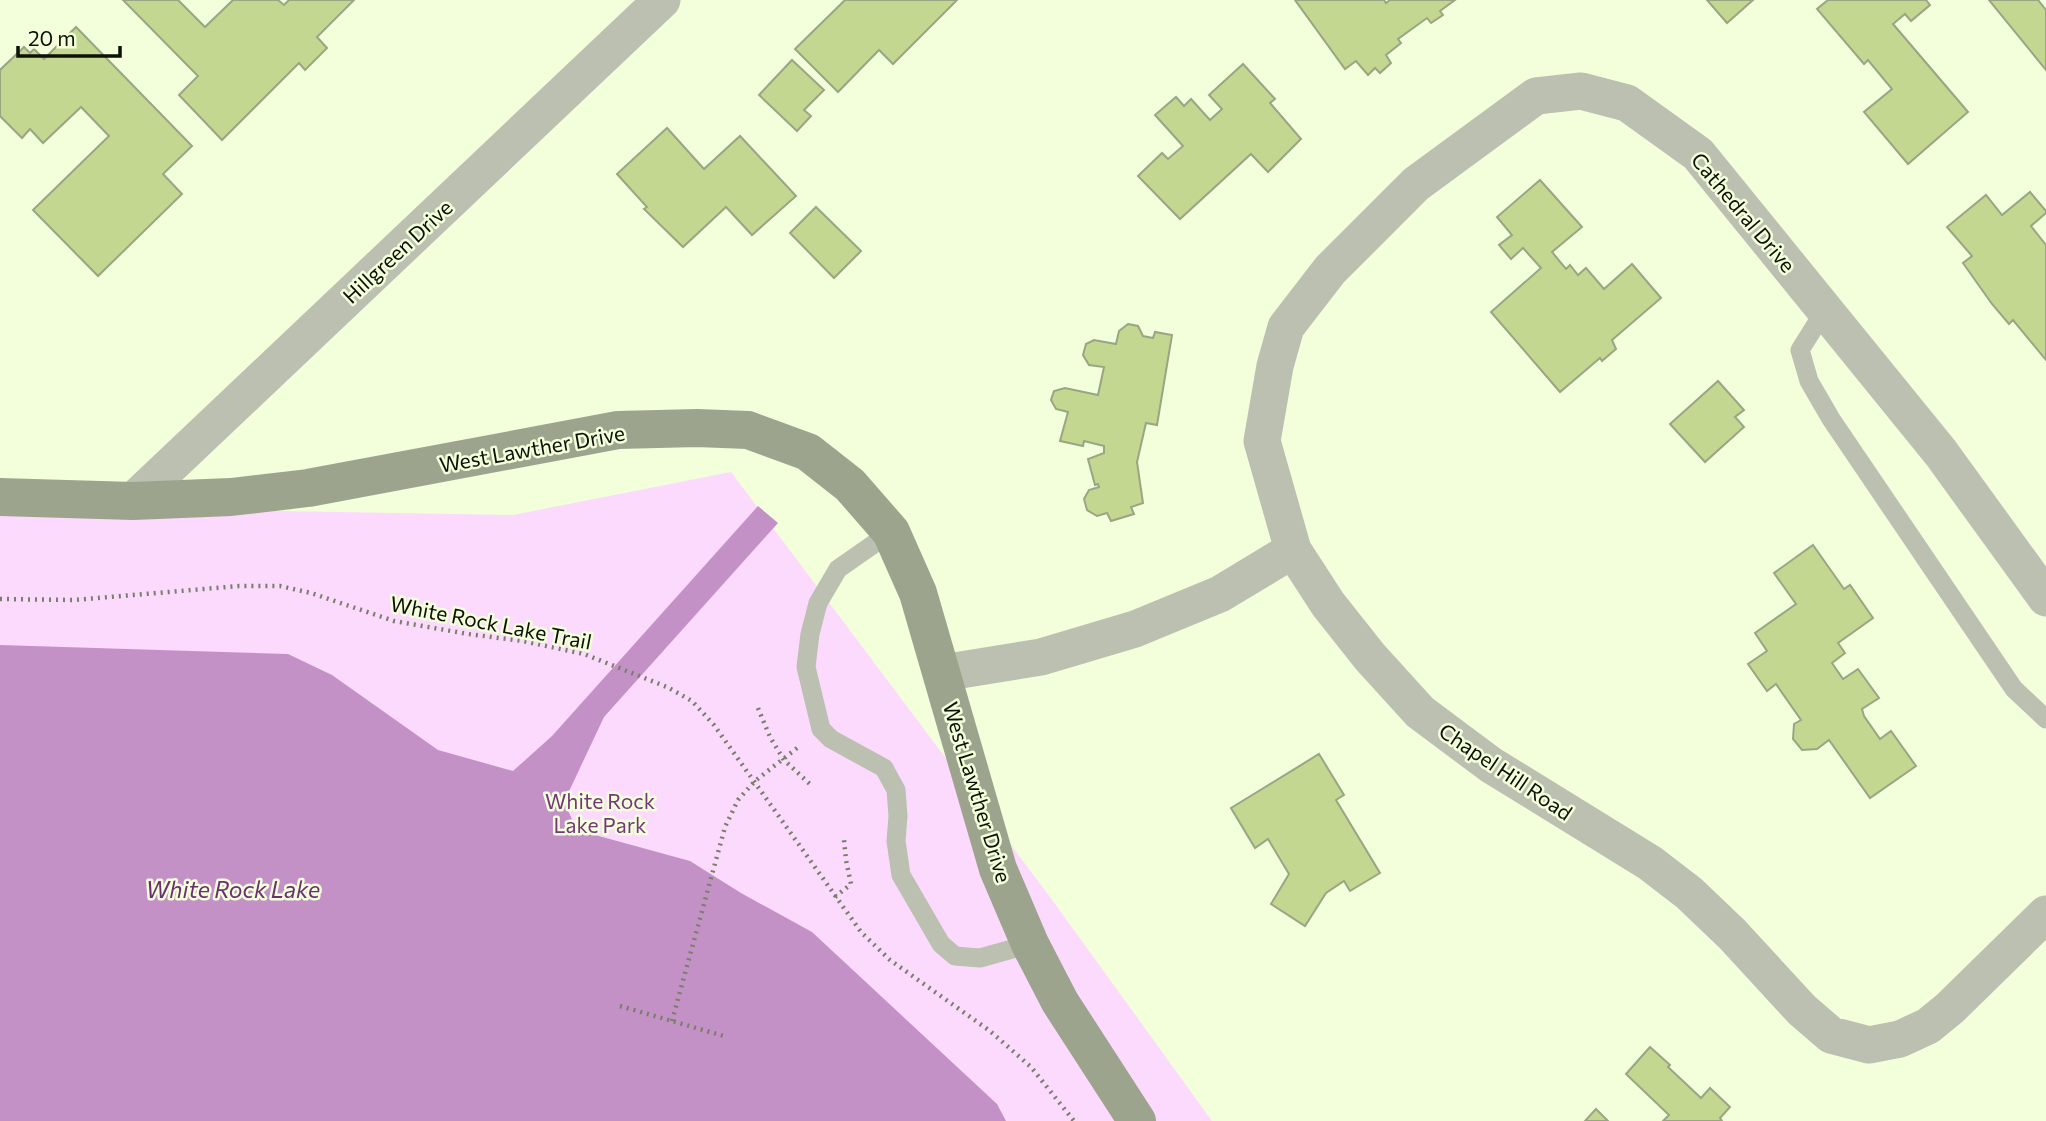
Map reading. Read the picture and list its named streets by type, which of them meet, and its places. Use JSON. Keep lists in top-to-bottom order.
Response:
{
  "streets": {
    "street": [
      "Cathedral Drive",
      "Hillgreen Drive",
      "West Lawther Drive",
      "Chapel Hill Road"
    ],
    "path": ["White Rock Lake Trail"]
  },
  "crossings": [
    ["Cathedral Drive", "Chapel Hill Road"],
    ["Hillgreen Drive", "West Lawther Drive"]
  ],
  "water": ["White Rock Lake"],
  "parks": ["White Rock Lake Park"],
  "scale_bar": "20 m"
}
